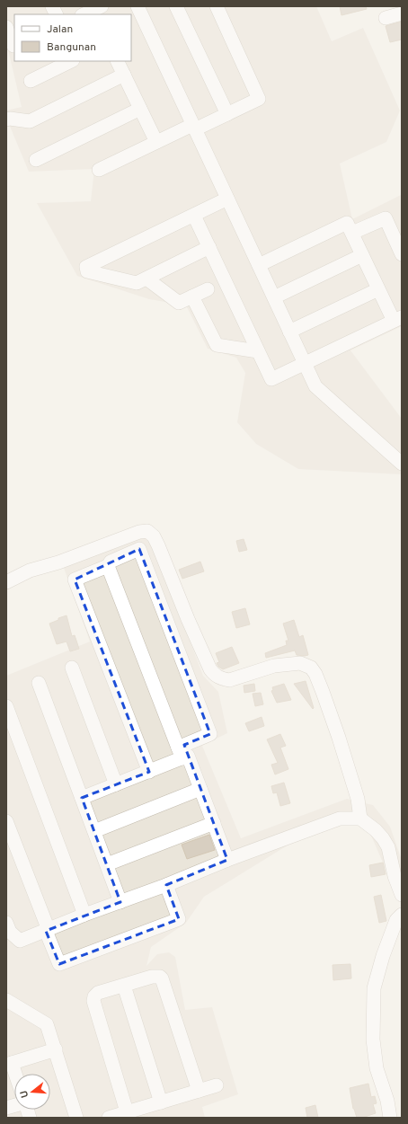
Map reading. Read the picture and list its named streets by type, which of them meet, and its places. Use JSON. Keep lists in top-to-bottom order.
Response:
{
  "legend": ["Jalan", "Bangunan"],
  "north": "left"
}
